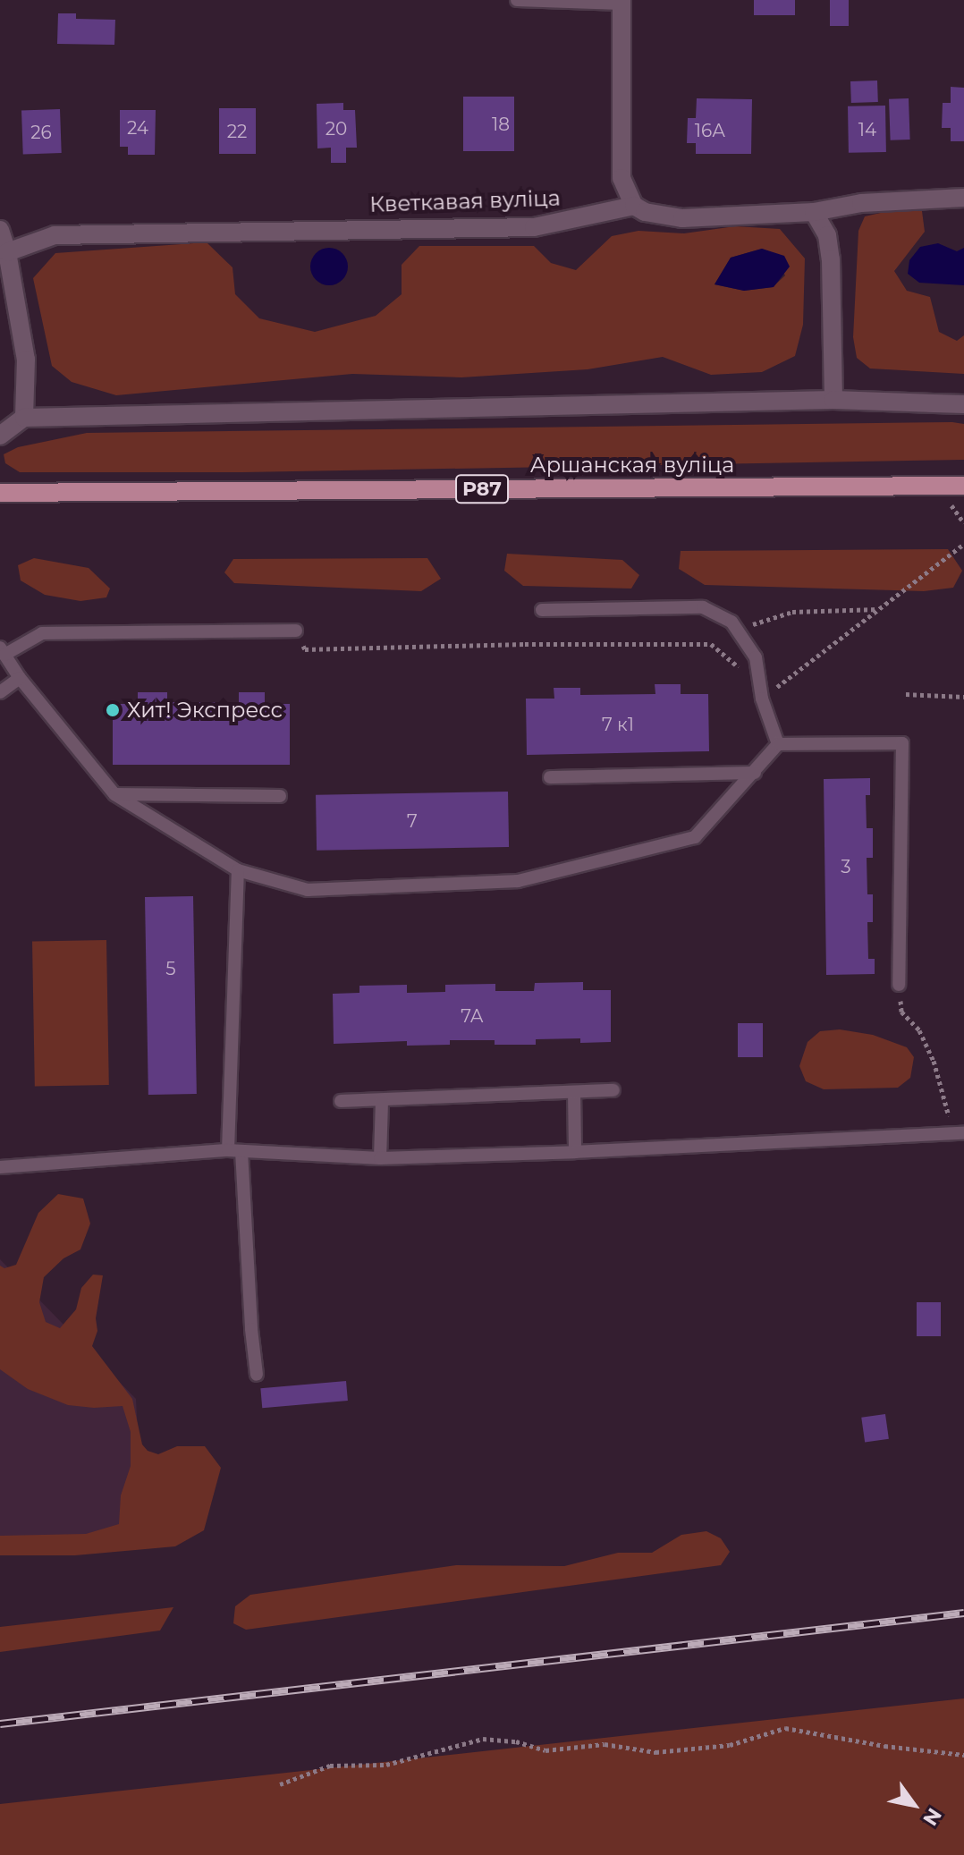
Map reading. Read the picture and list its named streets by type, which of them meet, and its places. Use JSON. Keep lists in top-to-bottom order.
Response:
{
  "streets": {
    "main road": ["Аршанская вуліца", "Р87"],
    "street": ["Кветкавая вуліца"]
  },
  "places": ["Хит! Экспресс"],
  "house_numbers": [
    "18",
    "24",
    "20",
    "14",
    "16А",
    "22",
    "26",
    "7 к1",
    "7",
    "3",
    "5",
    "7А"
  ],
  "north": "bottom right"
}
